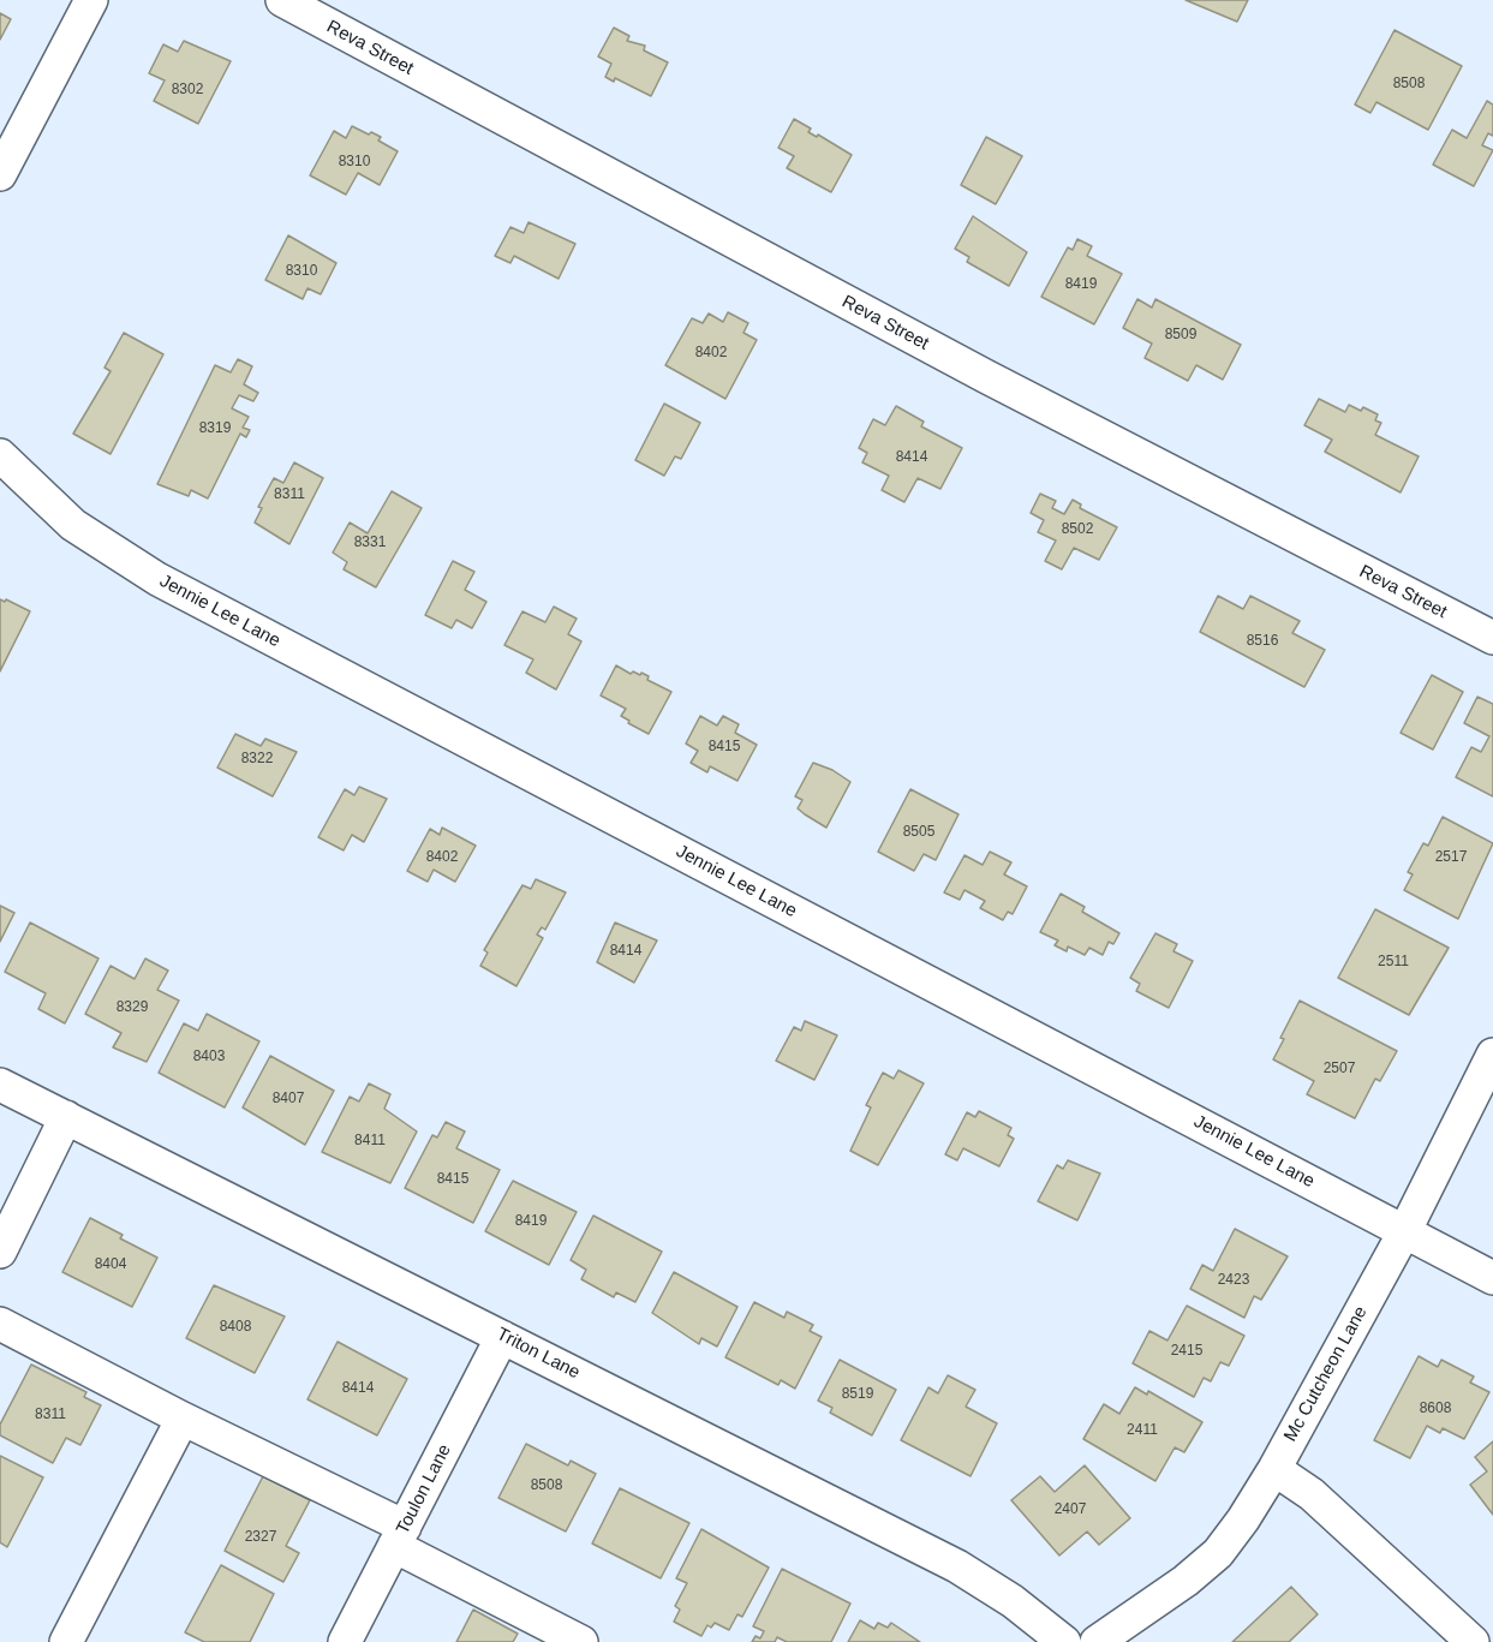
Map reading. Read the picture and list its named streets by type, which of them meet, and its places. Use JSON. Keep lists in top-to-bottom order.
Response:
{
  "streets": {
    "street": [
      "Reva Street",
      "Jennie Lee Lane",
      "Triton Lane",
      "Mc Cutcheon Lane",
      "Toulon Lane"
    ]
  },
  "crossings": [
    ["Jennie Lee Lane", "Mc Cutcheon Lane"],
    ["Triton Lane", "Toulon Lane"]
  ],
  "house_numbers": [
    "8508",
    "8302",
    "8310",
    "8310",
    "8419",
    "8509",
    "8402",
    "8319",
    "8414",
    "8311",
    "8502",
    "8331",
    "8516",
    "8415",
    "8322",
    "8505",
    "8402",
    "2517",
    "8414",
    "2511",
    "8329",
    "8403",
    "2507",
    "8407",
    "8411",
    "8415",
    "8419",
    "8404",
    "2423",
    "8408",
    "2415",
    "8414",
    "8519",
    "8608",
    "8311",
    "2411",
    "8508",
    "2407",
    "2327"
  ]
}
